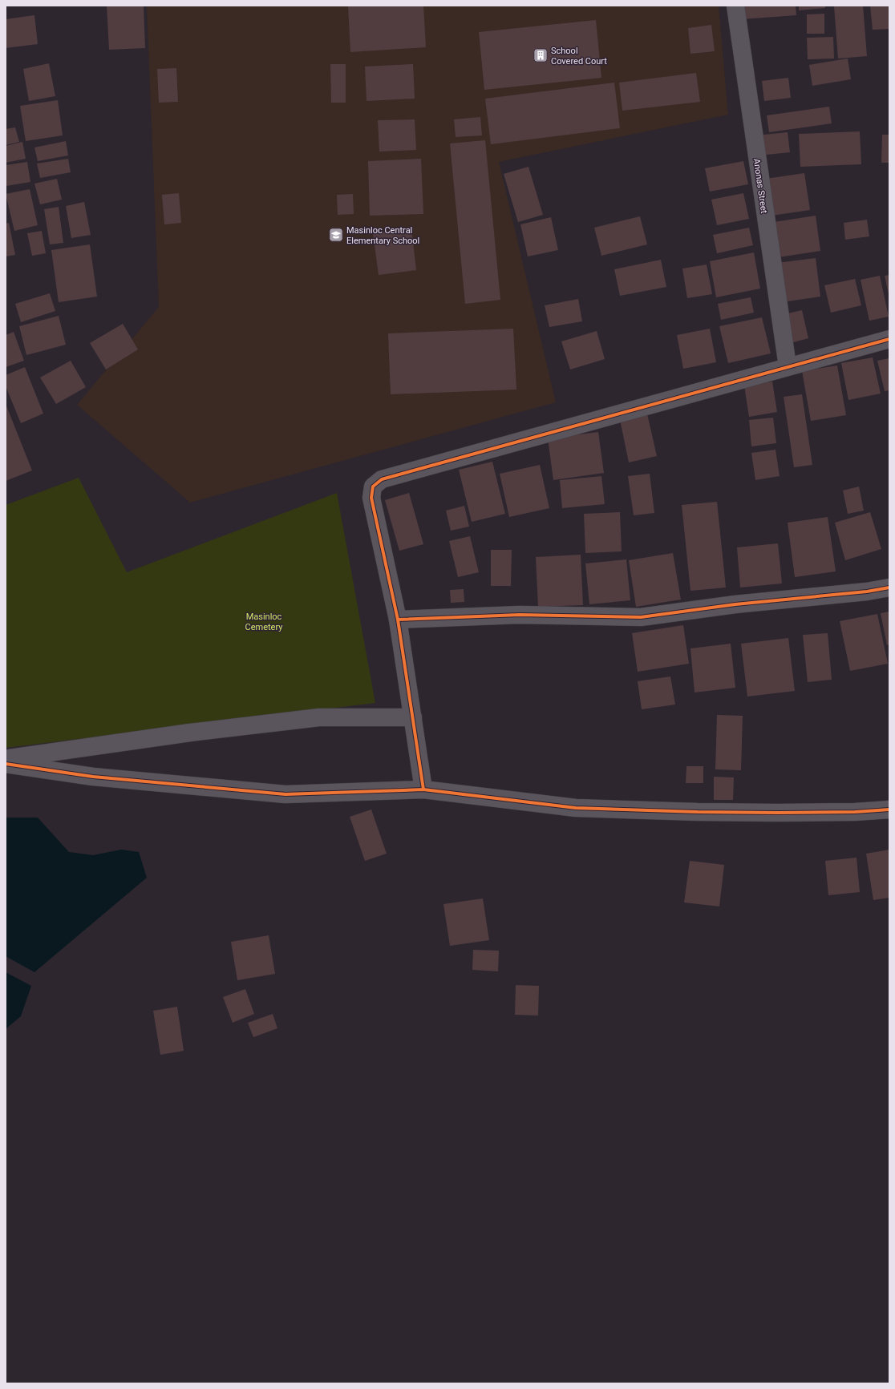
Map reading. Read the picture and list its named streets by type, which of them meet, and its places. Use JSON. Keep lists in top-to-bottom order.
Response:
{
  "streets": {
    "street": ["Anonas Street"]
  },
  "parks": ["Masinloc Cemetery"],
  "places": {
    "building": ["School Covered Court"],
    "school or university": ["Masinloc Central Elementary School"]
  }
}
